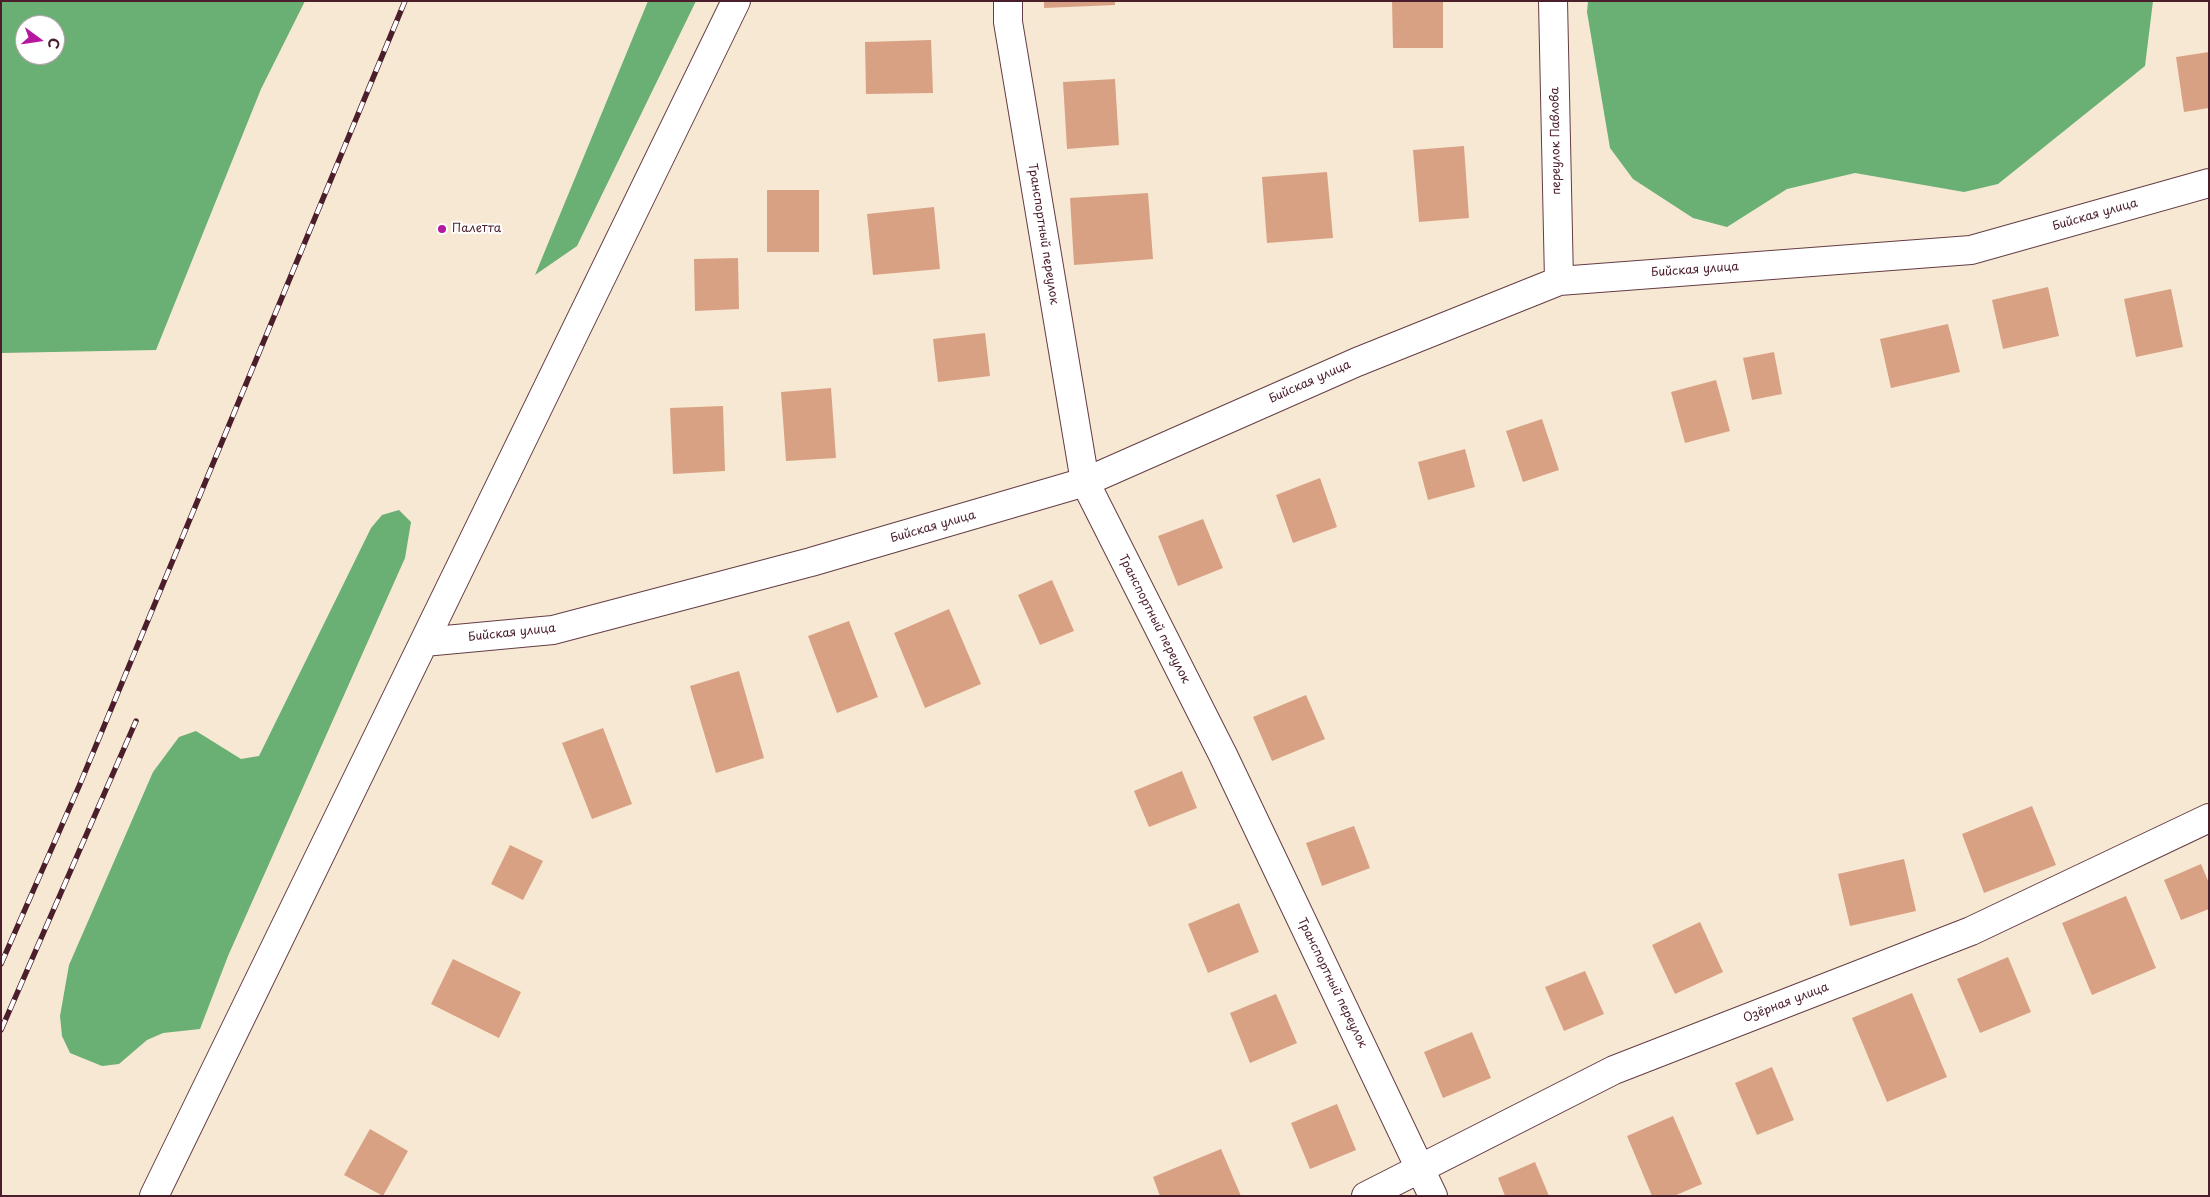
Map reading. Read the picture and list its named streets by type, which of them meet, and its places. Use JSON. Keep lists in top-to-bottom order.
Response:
{
  "streets": {
    "street": [
      "переулок Павлова",
      "Бийская улица",
      "Транспортный переулок",
      "Озёрная улица"
    ]
  },
  "crossings": [
    ["переулок Павлова", "Бийская улица"],
    ["Бийская улица", "Транспортный переулок"],
    ["Транспортный переулок", "Озёрная улица"]
  ],
  "places": ["Палетта"],
  "north": "right"
}
